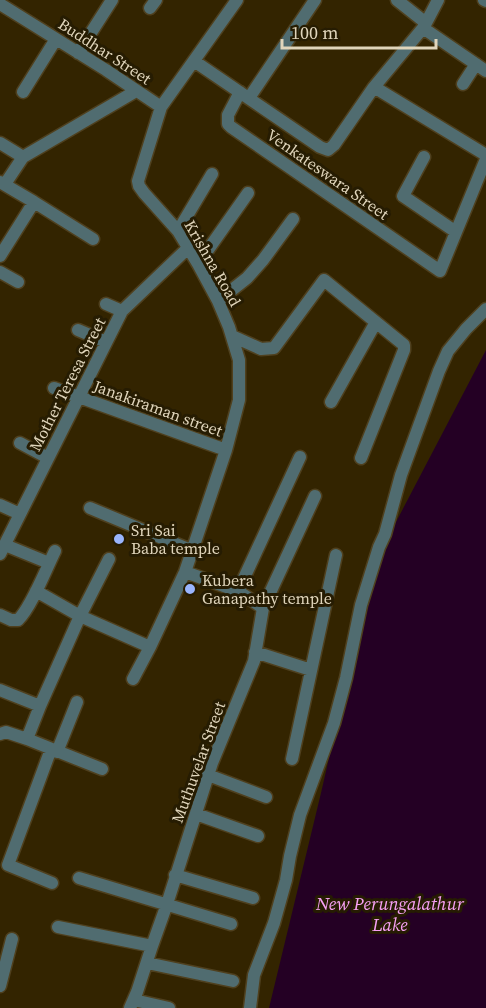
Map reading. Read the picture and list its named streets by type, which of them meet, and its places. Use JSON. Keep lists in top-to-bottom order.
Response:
{
  "streets": {
    "street": [
      "Buddhar Street",
      "Venkateswara Street",
      "Krishna Road",
      "Mother Teresa Street",
      "Janakiraman street",
      "Muthuvelar Street"
    ]
  },
  "crossings": [
    ["Buddhar Street", "Krishna Road"],
    ["Krishna Road", "Mother Teresa Street"],
    ["Krishna Road", "Janakiraman street"],
    ["Mother Teresa Street", "Janakiraman street"]
  ],
  "water": ["New Perungalathur Lake"],
  "places": ["Sri Sai Baba temple", "Kubera Ganapathy temple"],
  "scale_bar": "100 m"
}
